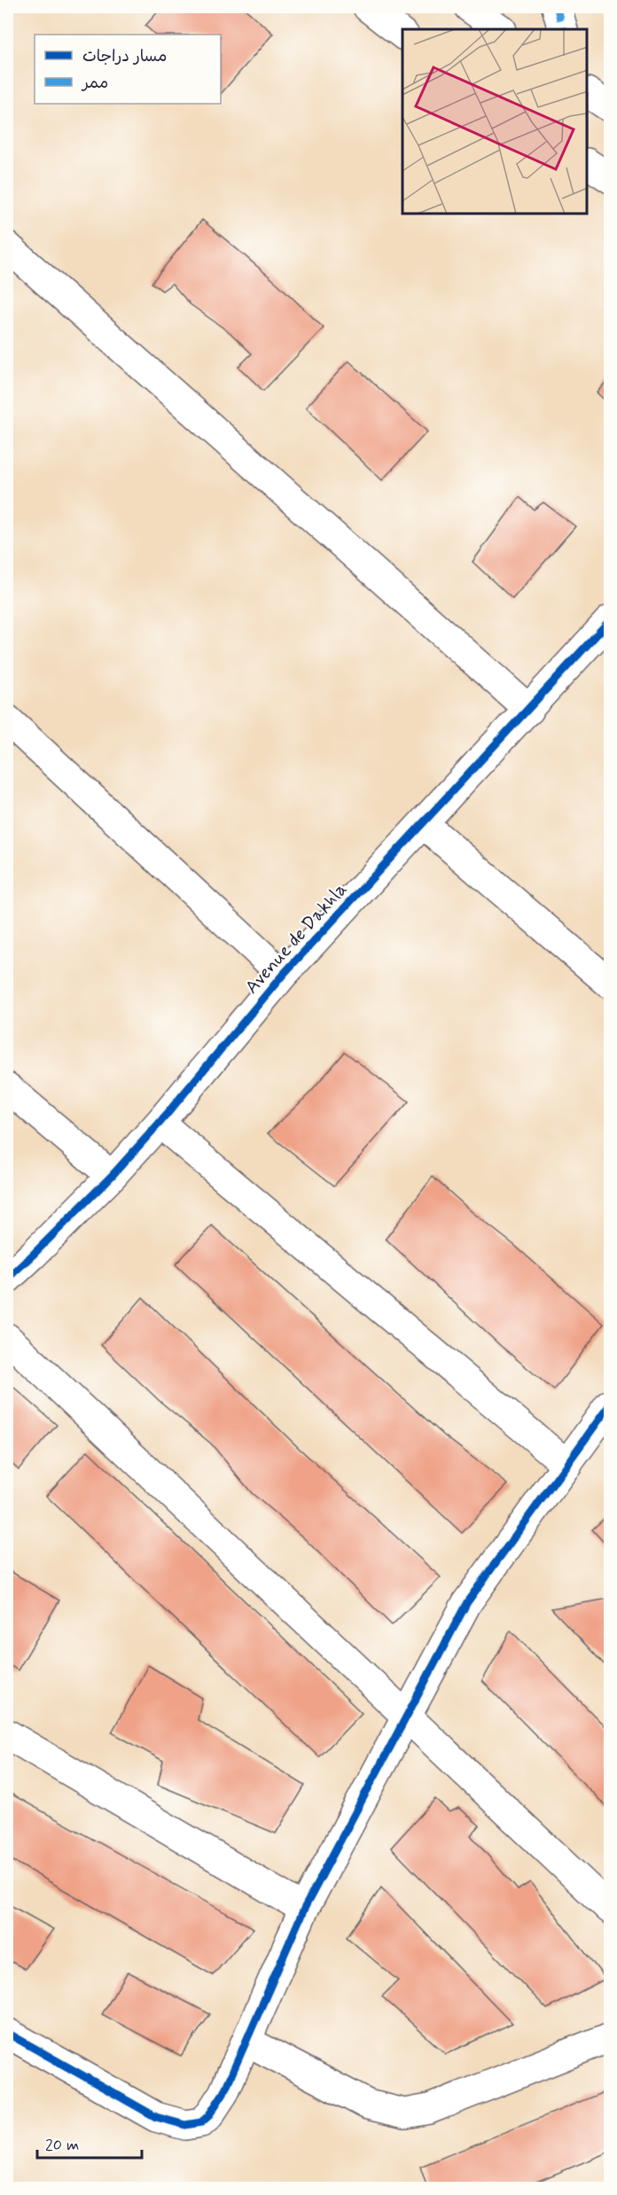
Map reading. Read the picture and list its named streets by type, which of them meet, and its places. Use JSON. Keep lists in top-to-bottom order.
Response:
{
  "streets": {
    "street": ["Avenue de Dakhla"]
  },
  "legend": ["مسار دراجات", "ممر"],
  "scale_bar": "20 m"
}
